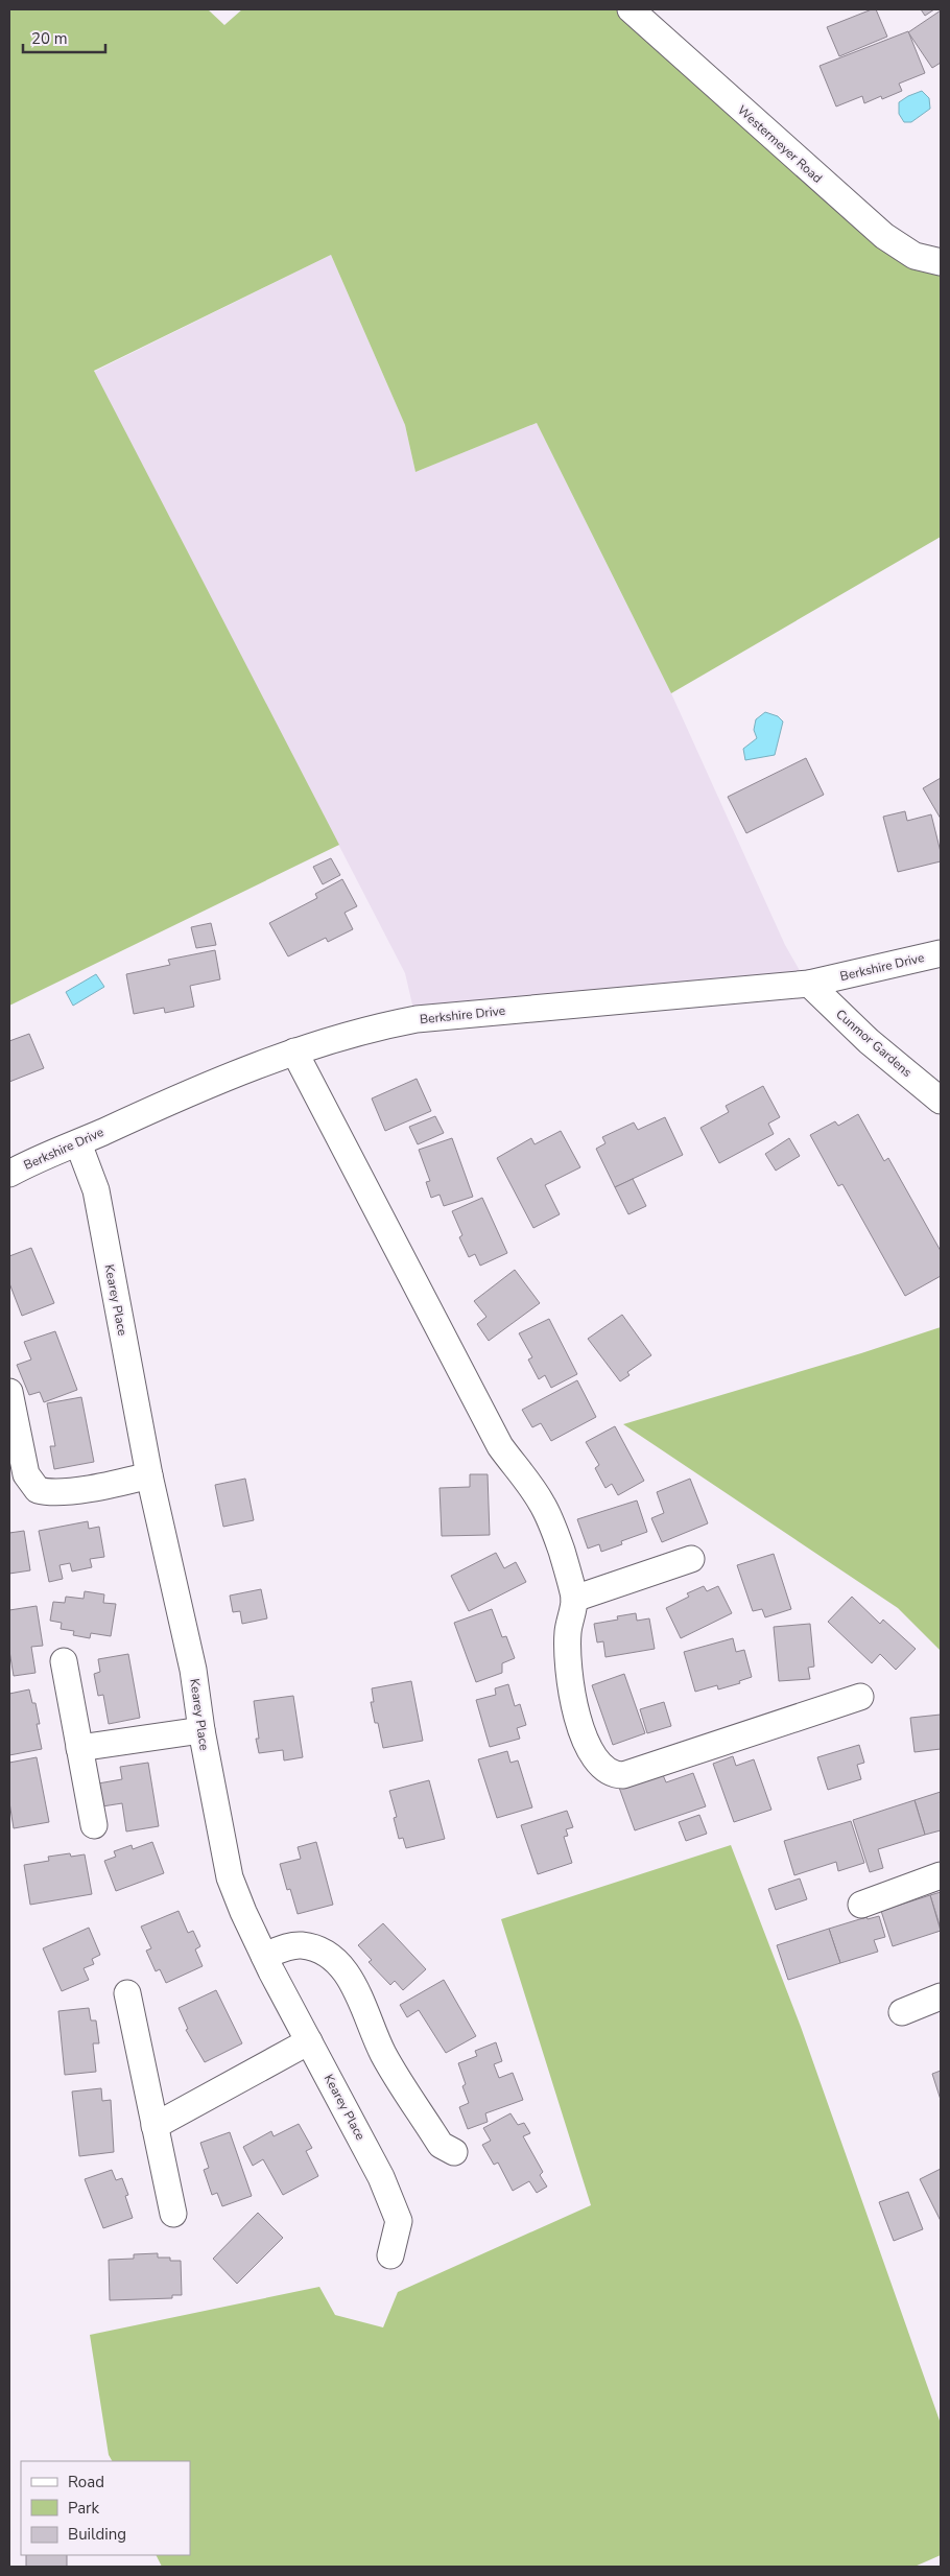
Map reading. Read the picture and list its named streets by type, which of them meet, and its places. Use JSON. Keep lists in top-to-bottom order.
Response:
{
  "streets": {
    "street": [
      "Westermeyer Road",
      "Berkshire Drive",
      "Cunmor Gardens",
      "Kearey Place"
    ]
  },
  "crossings": [
    ["Berkshire Drive", "Cunmor Gardens"],
    ["Berkshire Drive", "Kearey Place"]
  ],
  "legend": ["Road", "Park", "Building"],
  "scale_bar": "20 m"
}
